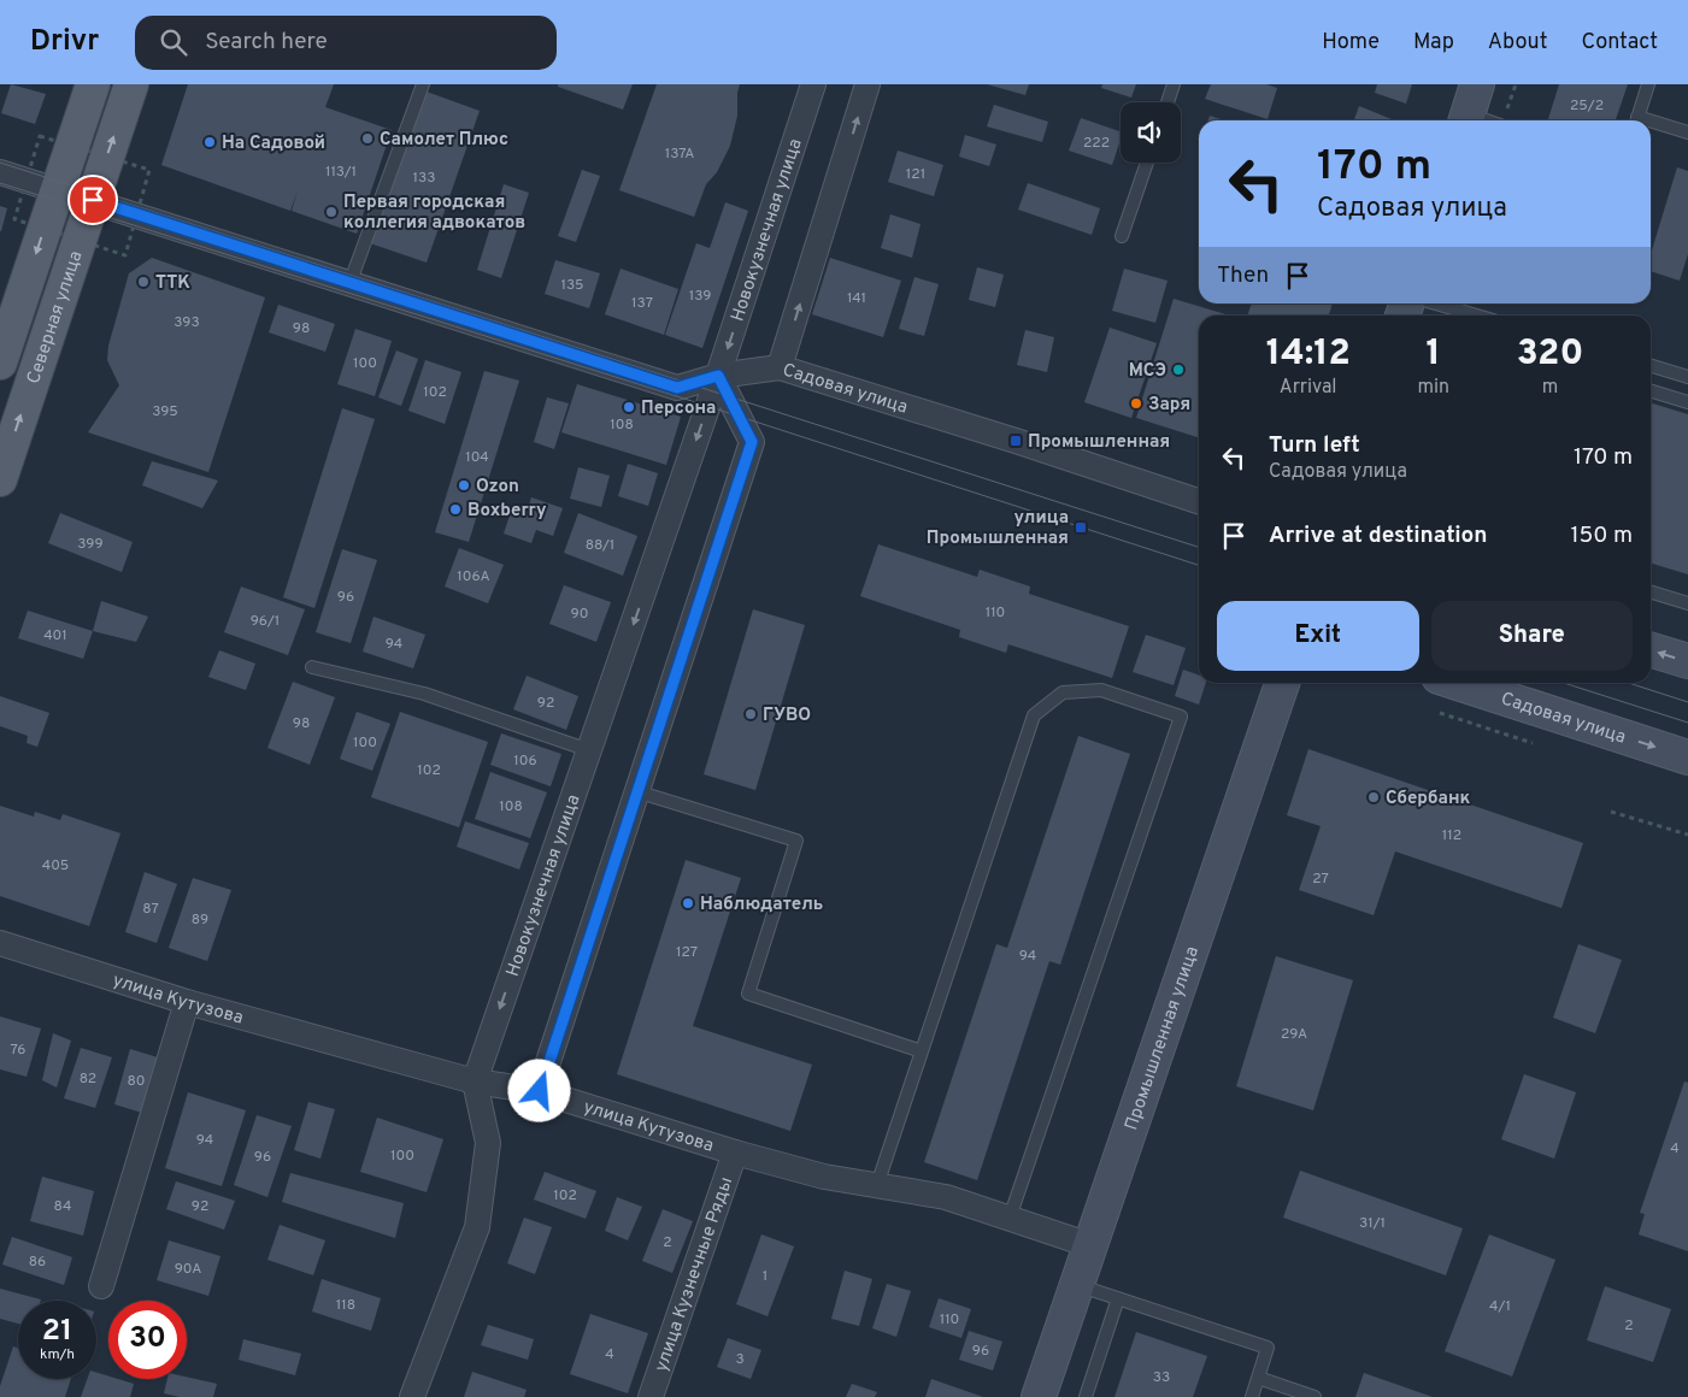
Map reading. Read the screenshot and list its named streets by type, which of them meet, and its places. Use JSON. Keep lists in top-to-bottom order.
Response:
{
  "streets": {
    "main road": ["Северная улица", "Садовая улица", "Промышленная улица"],
    "street": ["Новокузнечная улица", "улица Кутузова", "улица Кузнечные Ряды"]
  },
  "crossings": [
    ["Новокузнечная улица", "Садовая улица"],
    ["Новокузнечная улица", "улица Кутузова"],
    ["Северная улица", "Садовая улица"],
    ["улица Кутузова", "Промышленная улица"],
    ["улица Кутузова", "улица Кузнечные Ряды"]
  ],
  "places": {
    "other": [
      "Самолет Плюс",
      "На Садовой",
      "Первая городская коллегия адвокатов",
      "ТТК",
      "МСЭ",
      "Заря",
      "Персона",
      "Ozon",
      "Boxberry",
      "ГУВО",
      "Сбербанк",
      "Наблюдатель"
    ],
    "transit": ["Промышленная", "улица Промышленная"]
  },
  "house_numbers": [
    "25/2",
    "222",
    "137А",
    "113/1",
    "121",
    "133",
    "135",
    "139",
    "141",
    "137",
    "393",
    "98",
    "100",
    "102",
    "395",
    "108",
    "104",
    "399",
    "88/1",
    "106А",
    "96",
    "110",
    "90",
    "96/1",
    "401",
    "94",
    "92",
    "98",
    "100",
    "106",
    "102",
    "108",
    "112",
    "405",
    "27",
    "87",
    "89",
    "127",
    "94",
    "29А",
    "76",
    "82",
    "80",
    "94",
    "4",
    "100",
    "96",
    "102",
    "84",
    "92",
    "31/1",
    "2",
    "86",
    "90А",
    "1",
    "118",
    "4/1",
    "110",
    "2",
    "96",
    "4",
    "3",
    "33"
  ],
  "page": {
    "header": "Drivr",
    "search": "Search here",
    "nav": [
      "Home",
      "Map",
      "About",
      "Contact"
    ],
    "turn": ["170 m", "Садовая улица"],
    "then": "Then",
    "eta": [
      "14:12",
      "Arrival",
      "1",
      "min",
      "320",
      "m"
    ],
    "list": [
      {
        "name": "Turn left",
        "note": "Садовая улица",
        "value": "170 m"
      },
      {
        "name": "Arrive at destination",
        "value": "150 m"
      }
    ],
    "buttons": ["Exit", "Share"],
    "speed": "21 km/h",
    "limit": "30"
  }
}
